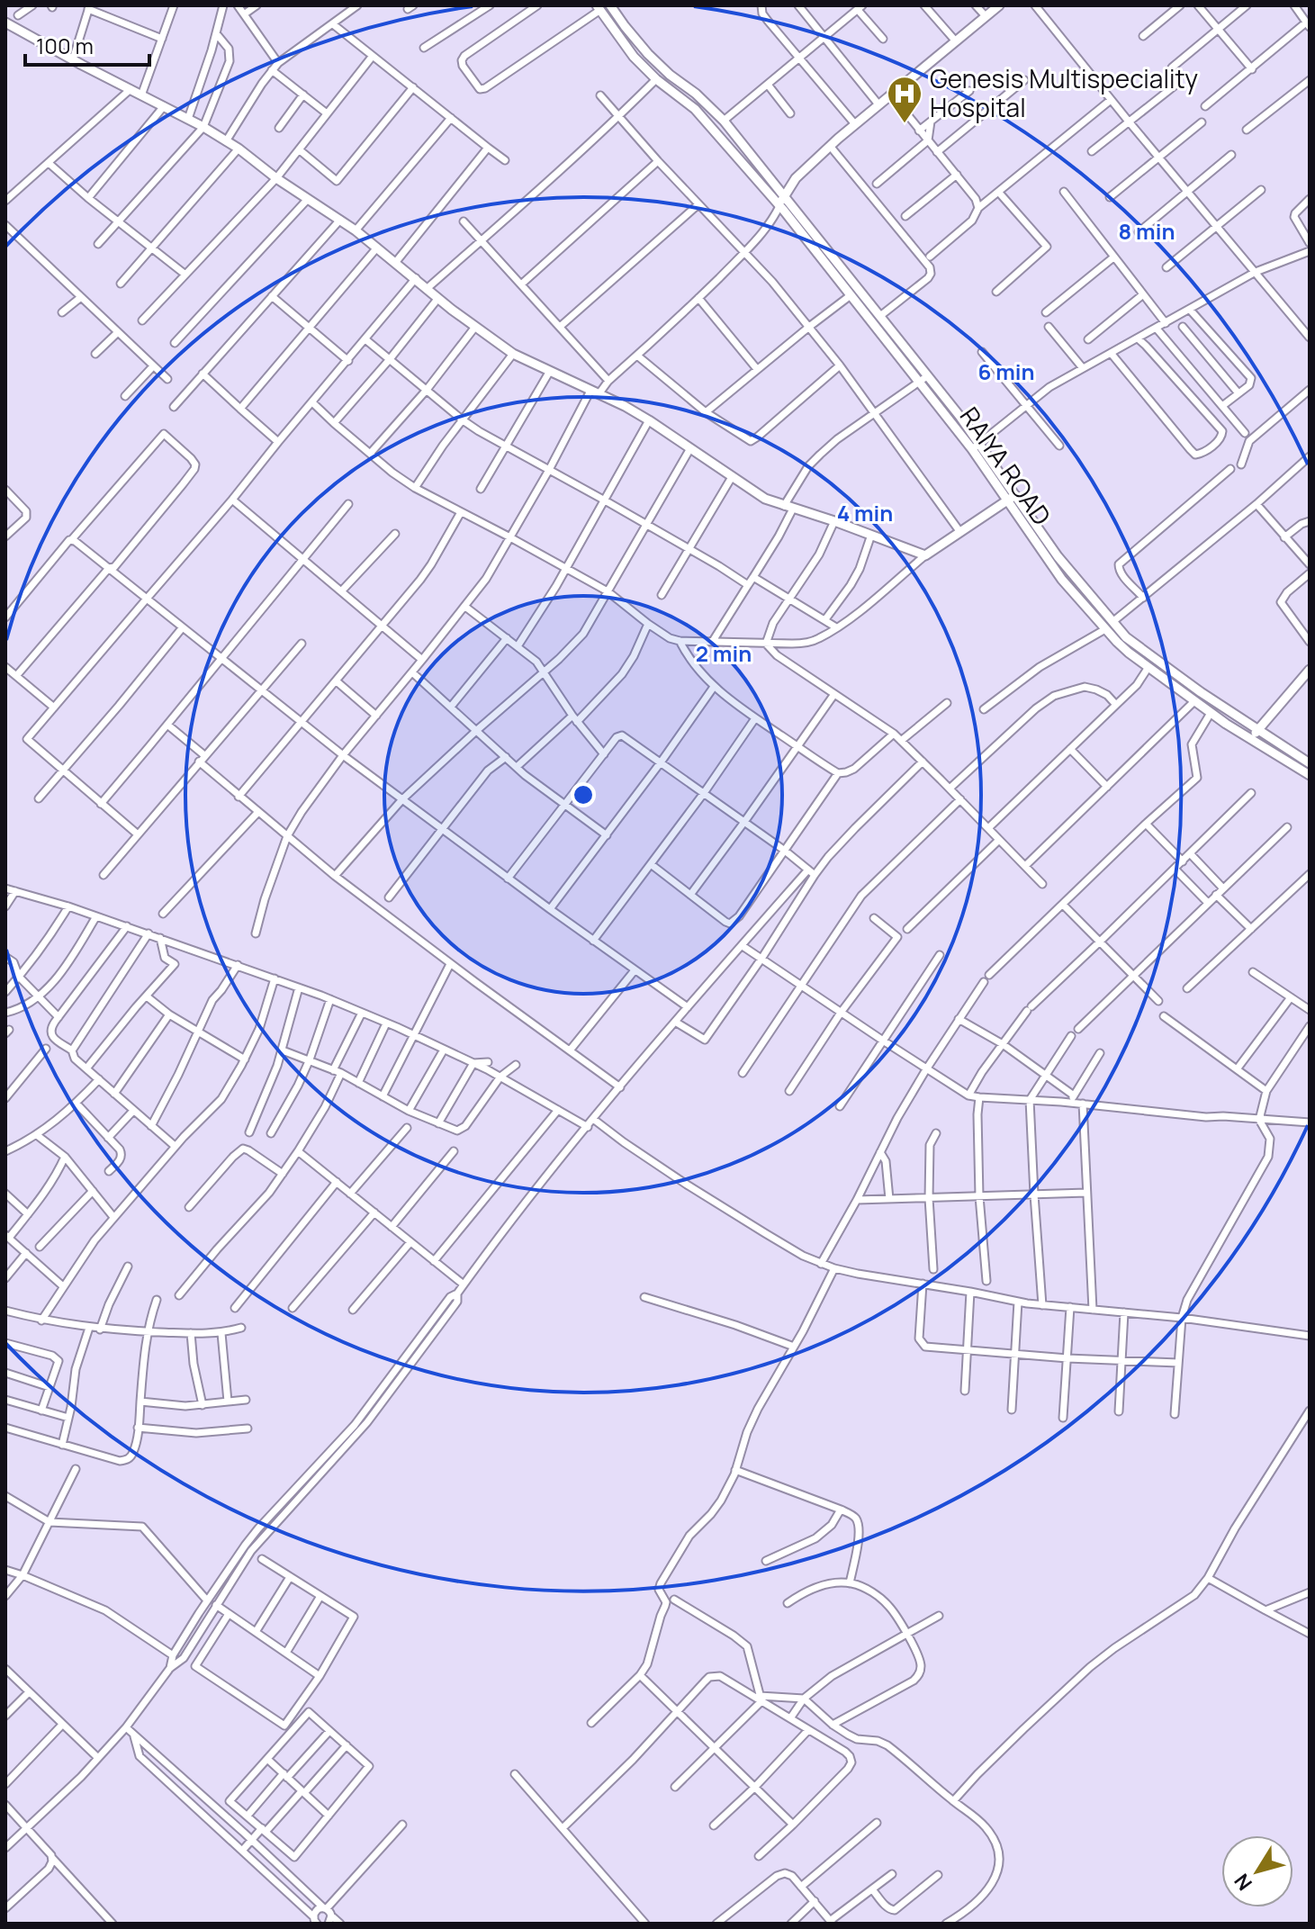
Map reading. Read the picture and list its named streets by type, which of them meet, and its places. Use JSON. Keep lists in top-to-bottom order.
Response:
{
  "streets": {
    "street": ["RAIYA ROAD"]
  },
  "places": {
    "hospital": ["Genesis Multispeciality Hospital"]
  },
  "scale_bar": "100 m",
  "north": "bottom left",
  "rings": [
    "8 min",
    "6 min",
    "4 min",
    "2 min"
  ]
}
